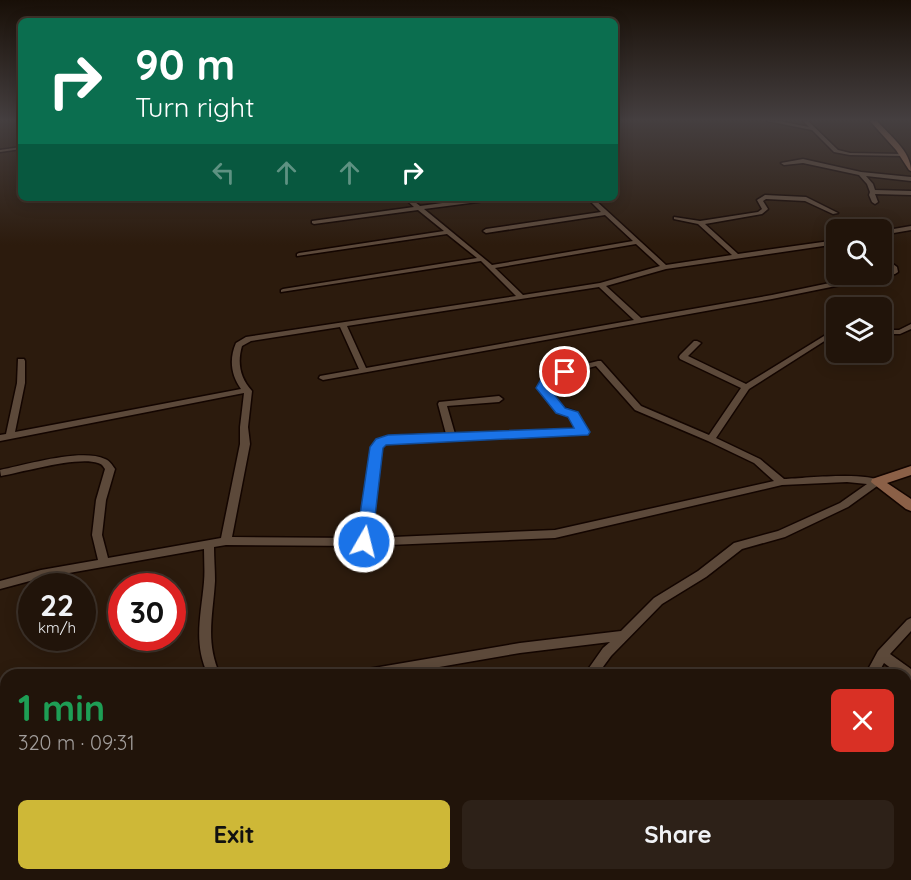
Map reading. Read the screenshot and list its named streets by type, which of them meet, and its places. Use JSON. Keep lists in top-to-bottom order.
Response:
{
  "page": {
    "turn": ["90 m", "Turn right"],
    "speed": "22 km/h",
    "limit": "30",
    "heading": ["1 min", "320 m · 09:31"],
    "buttons": ["Exit", "Share"]
  }
}
